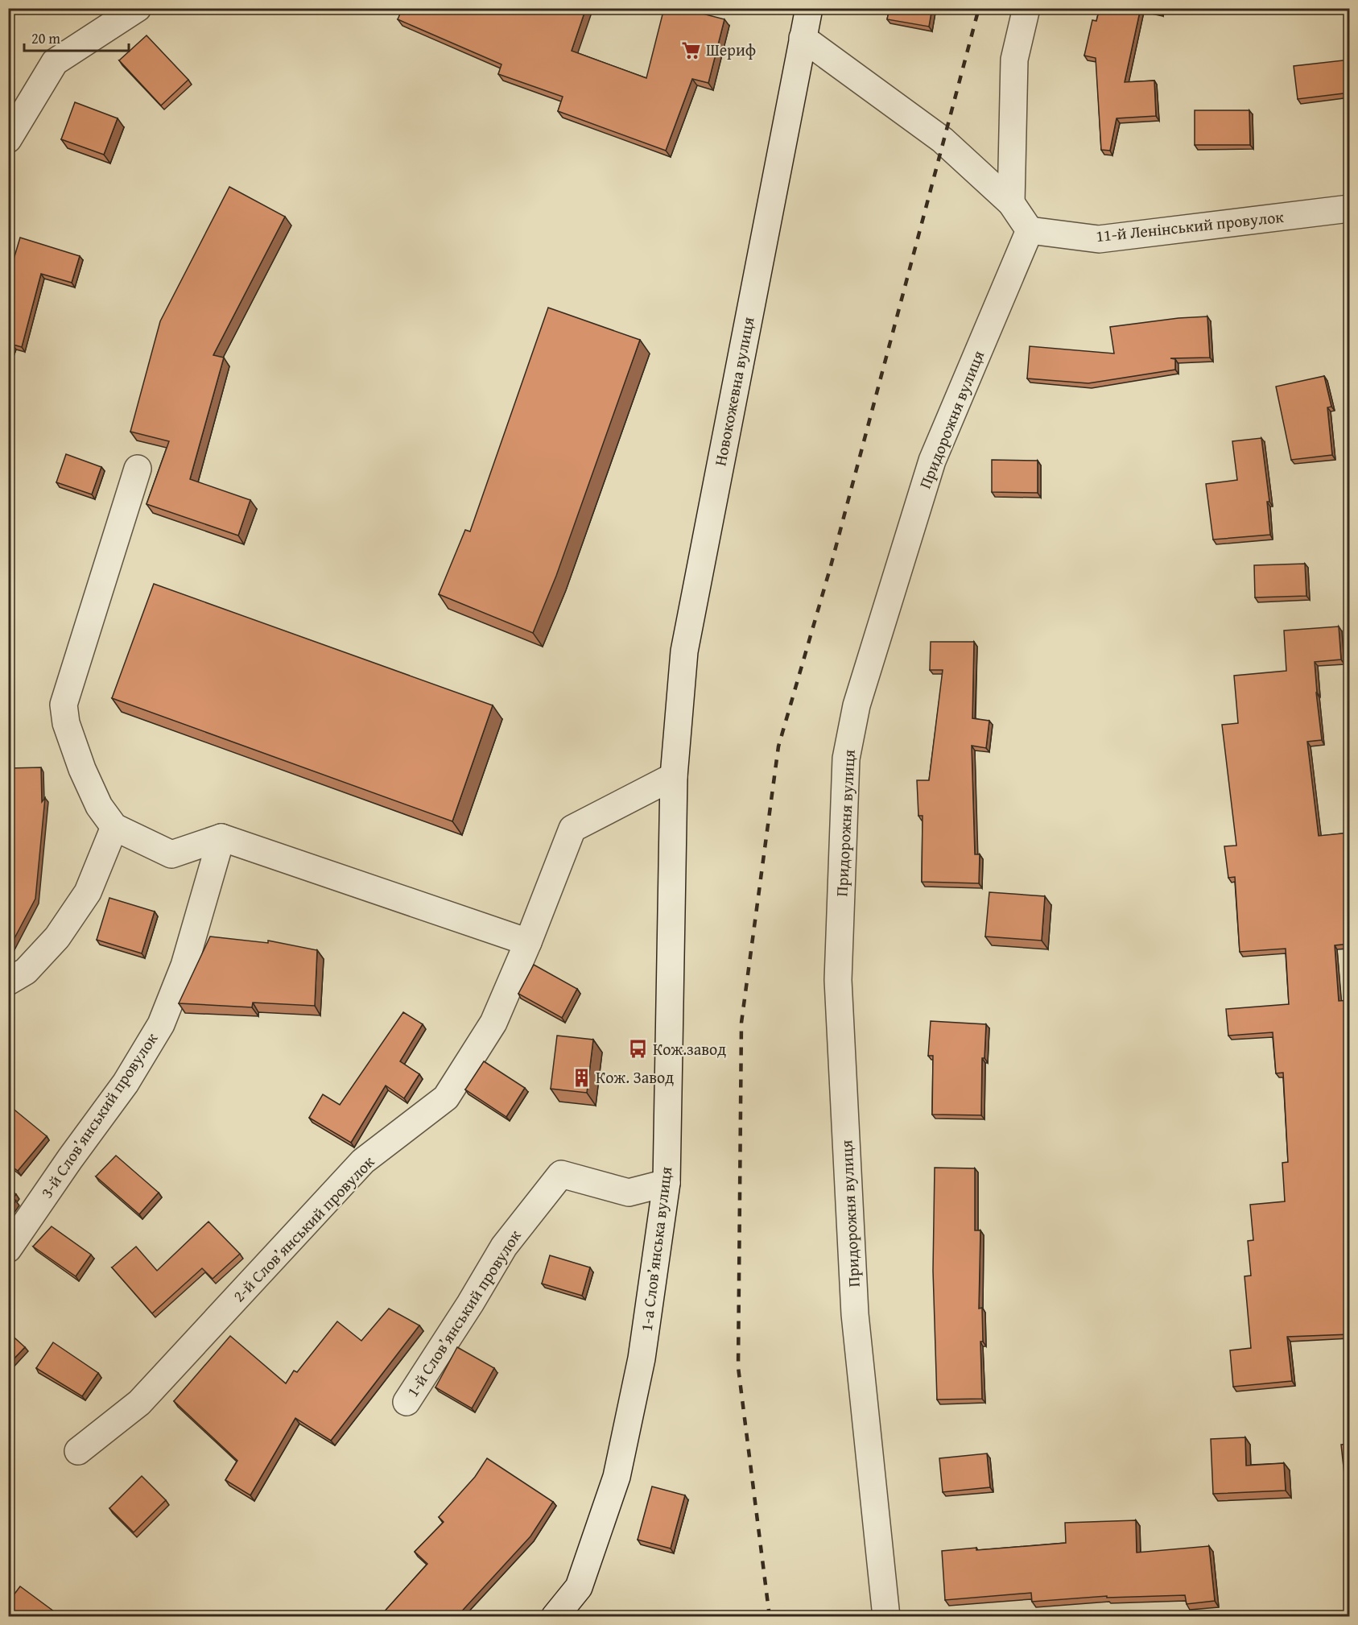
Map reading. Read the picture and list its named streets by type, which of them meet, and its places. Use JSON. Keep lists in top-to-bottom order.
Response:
{
  "streets": {
    "street": [
      "11-й Ленінський провулок",
      "Новокожевна вулиця",
      "Придорожня вулиця",
      "3-й Слов’янський провулок",
      "2-й Слов’янський провулок",
      "1-а Слов’янська вулиця",
      "1-й Слов’янський провулок"
    ]
  },
  "crossings": [
    ["11-й Ленінський провулок", "Придорожня вулиця"],
    ["Новокожевна вулиця", "2-й Слов’янський провулок"],
    ["Новокожевна вулиця", "1-а Слов’янська вулиця"],
    ["2-й Слов’янський провулок", "1-а Слов’янська вулиця"],
    ["1-а Слов’янська вулиця", "1-й Слов’янський провулок"]
  ],
  "places": {
    "supermarket": ["Шериф"],
    "bus stop": ["Кож.завод"],
    "building": ["Кож. Завод"]
  },
  "scale_bar": "20 m"
}
